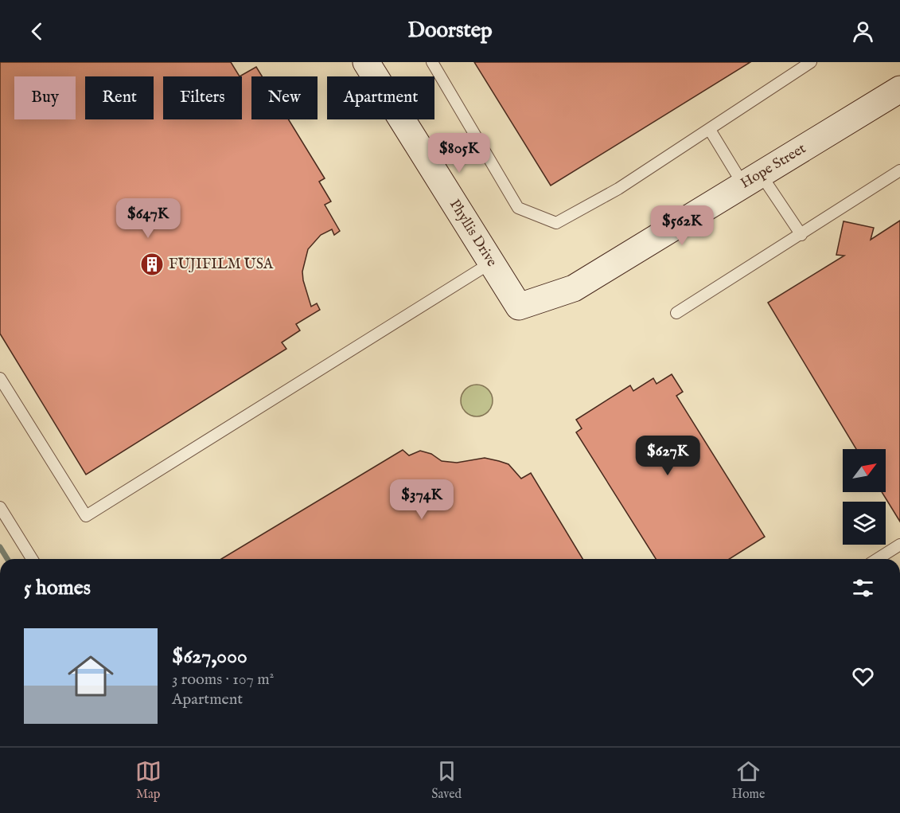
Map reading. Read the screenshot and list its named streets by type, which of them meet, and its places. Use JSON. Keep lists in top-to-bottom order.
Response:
{
  "streets": {
    "street": ["Hope Street", "Phyllis Drive"]
  },
  "crossings": [
    ["Hope Street", "Phyllis Drive"]
  ],
  "places": {
    "building": ["FUJIFILM USA"]
  },
  "north": "top right",
  "page": {
    "header": "Doorstep",
    "chip": [
      "Buy",
      "Rent",
      "Filters",
      "New",
      "Apartment"
    ],
    "price": [
      "$805K",
      "$647K",
      "$562K",
      "$627K",
      "$374K"
    ],
    "heading": "5 homes",
    "list": [
      {
        "name": "$627,000",
        "note": "3 rooms · 107 m² · Apartment"
      }
    ],
    "tabs": ["Map", "Saved", "Home"]
  }
}
